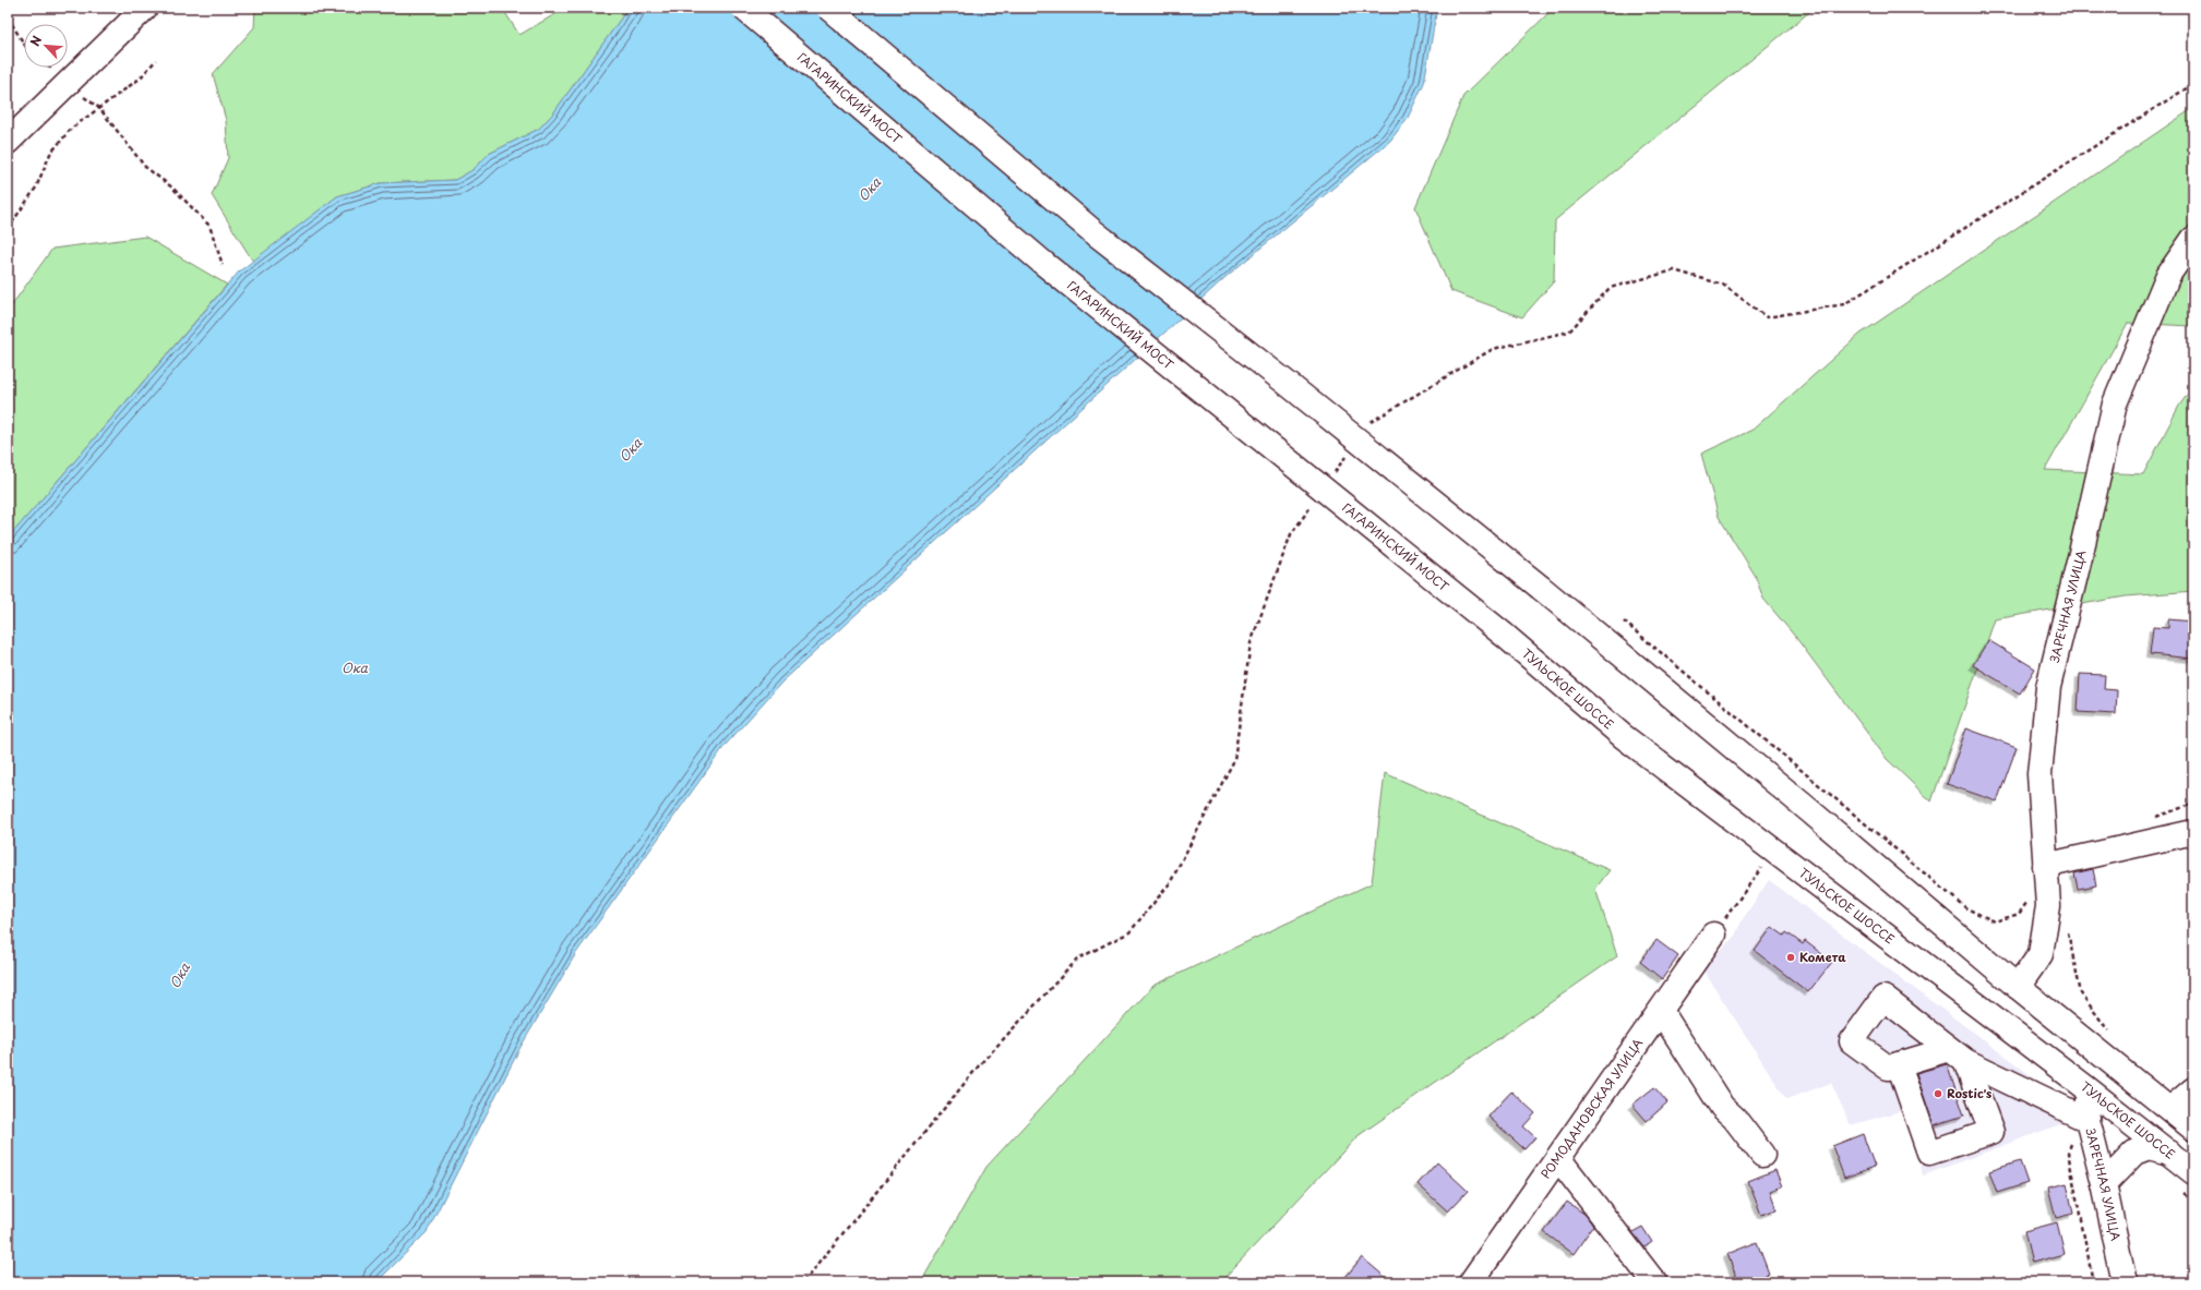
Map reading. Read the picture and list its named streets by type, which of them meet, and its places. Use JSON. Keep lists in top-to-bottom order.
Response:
{
  "streets": {
    "main road": [
      "ГАГАРИНСКИЙ МОСТ",
      "ЗАРЕЧНАЯ УЛИЦА",
      "ТУЛЬСКОЕ ШОССЕ",
      "РОМОДАНОВСКАЯ УЛИЦА"
    ]
  },
  "crossings": [
    ["ГАГАРИНСКИЙ МОСТ", "ТУЛЬСКОЕ ШОССЕ"],
    ["ЗАРЕЧНАЯ УЛИЦА", "ТУЛЬСКОЕ ШОССЕ"]
  ],
  "water": ["Ока"],
  "places": ["Комета", "Rostic's"],
  "north": "top left"
}
